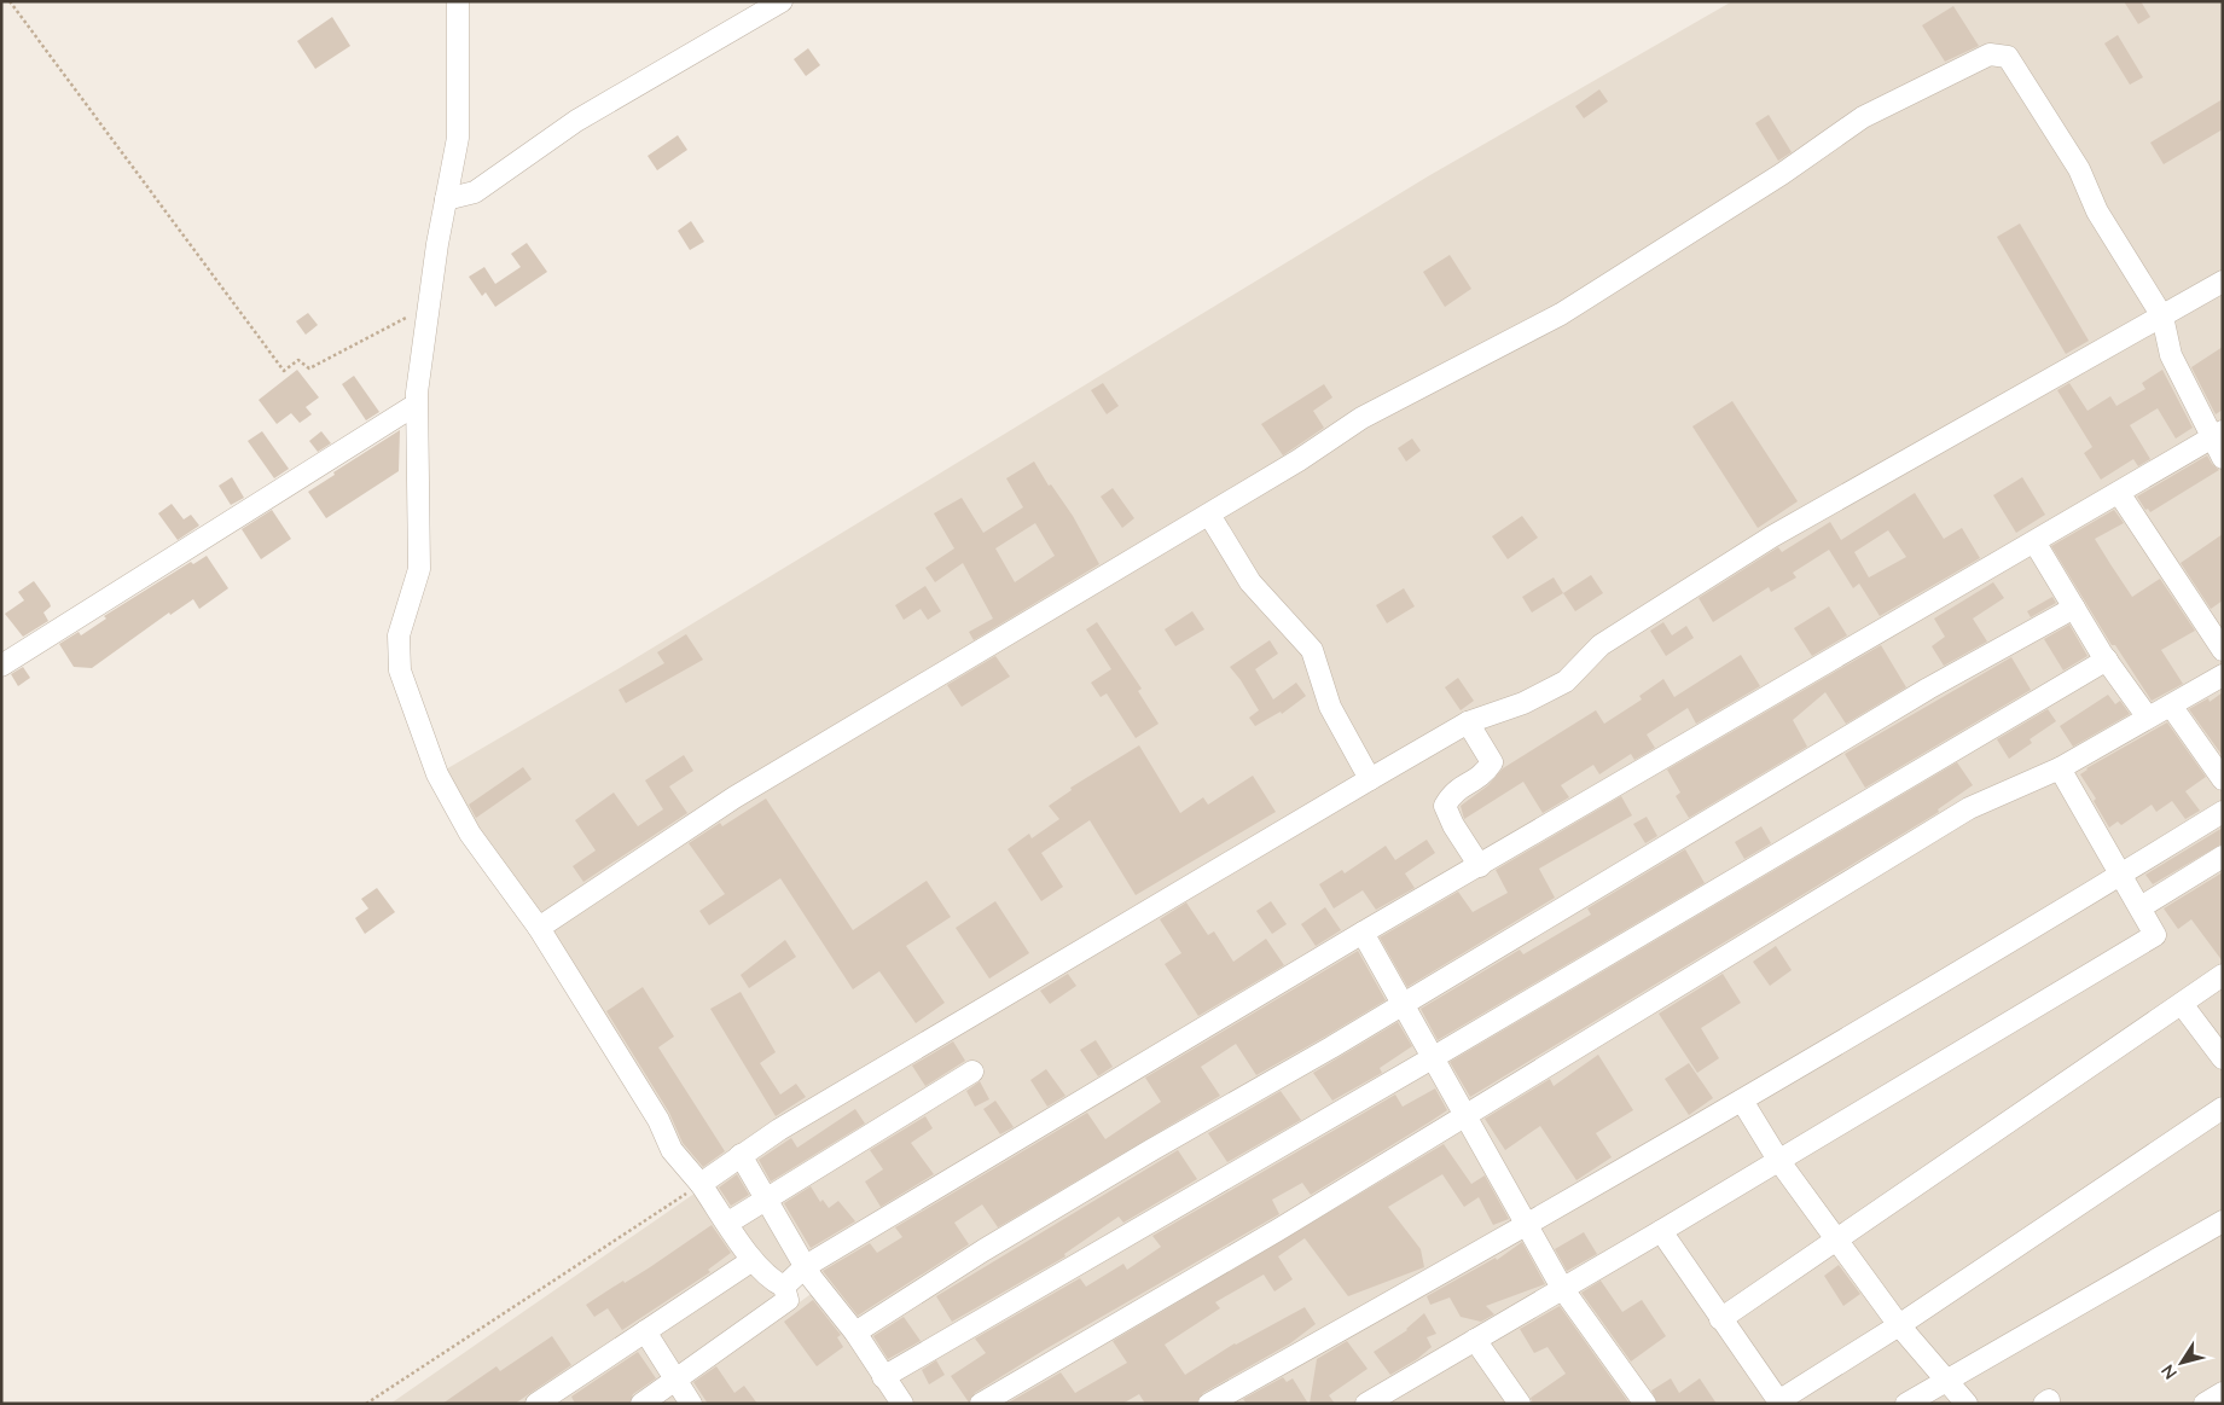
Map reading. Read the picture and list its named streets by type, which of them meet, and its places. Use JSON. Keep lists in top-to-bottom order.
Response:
{
  "north": "bottom left"
}
